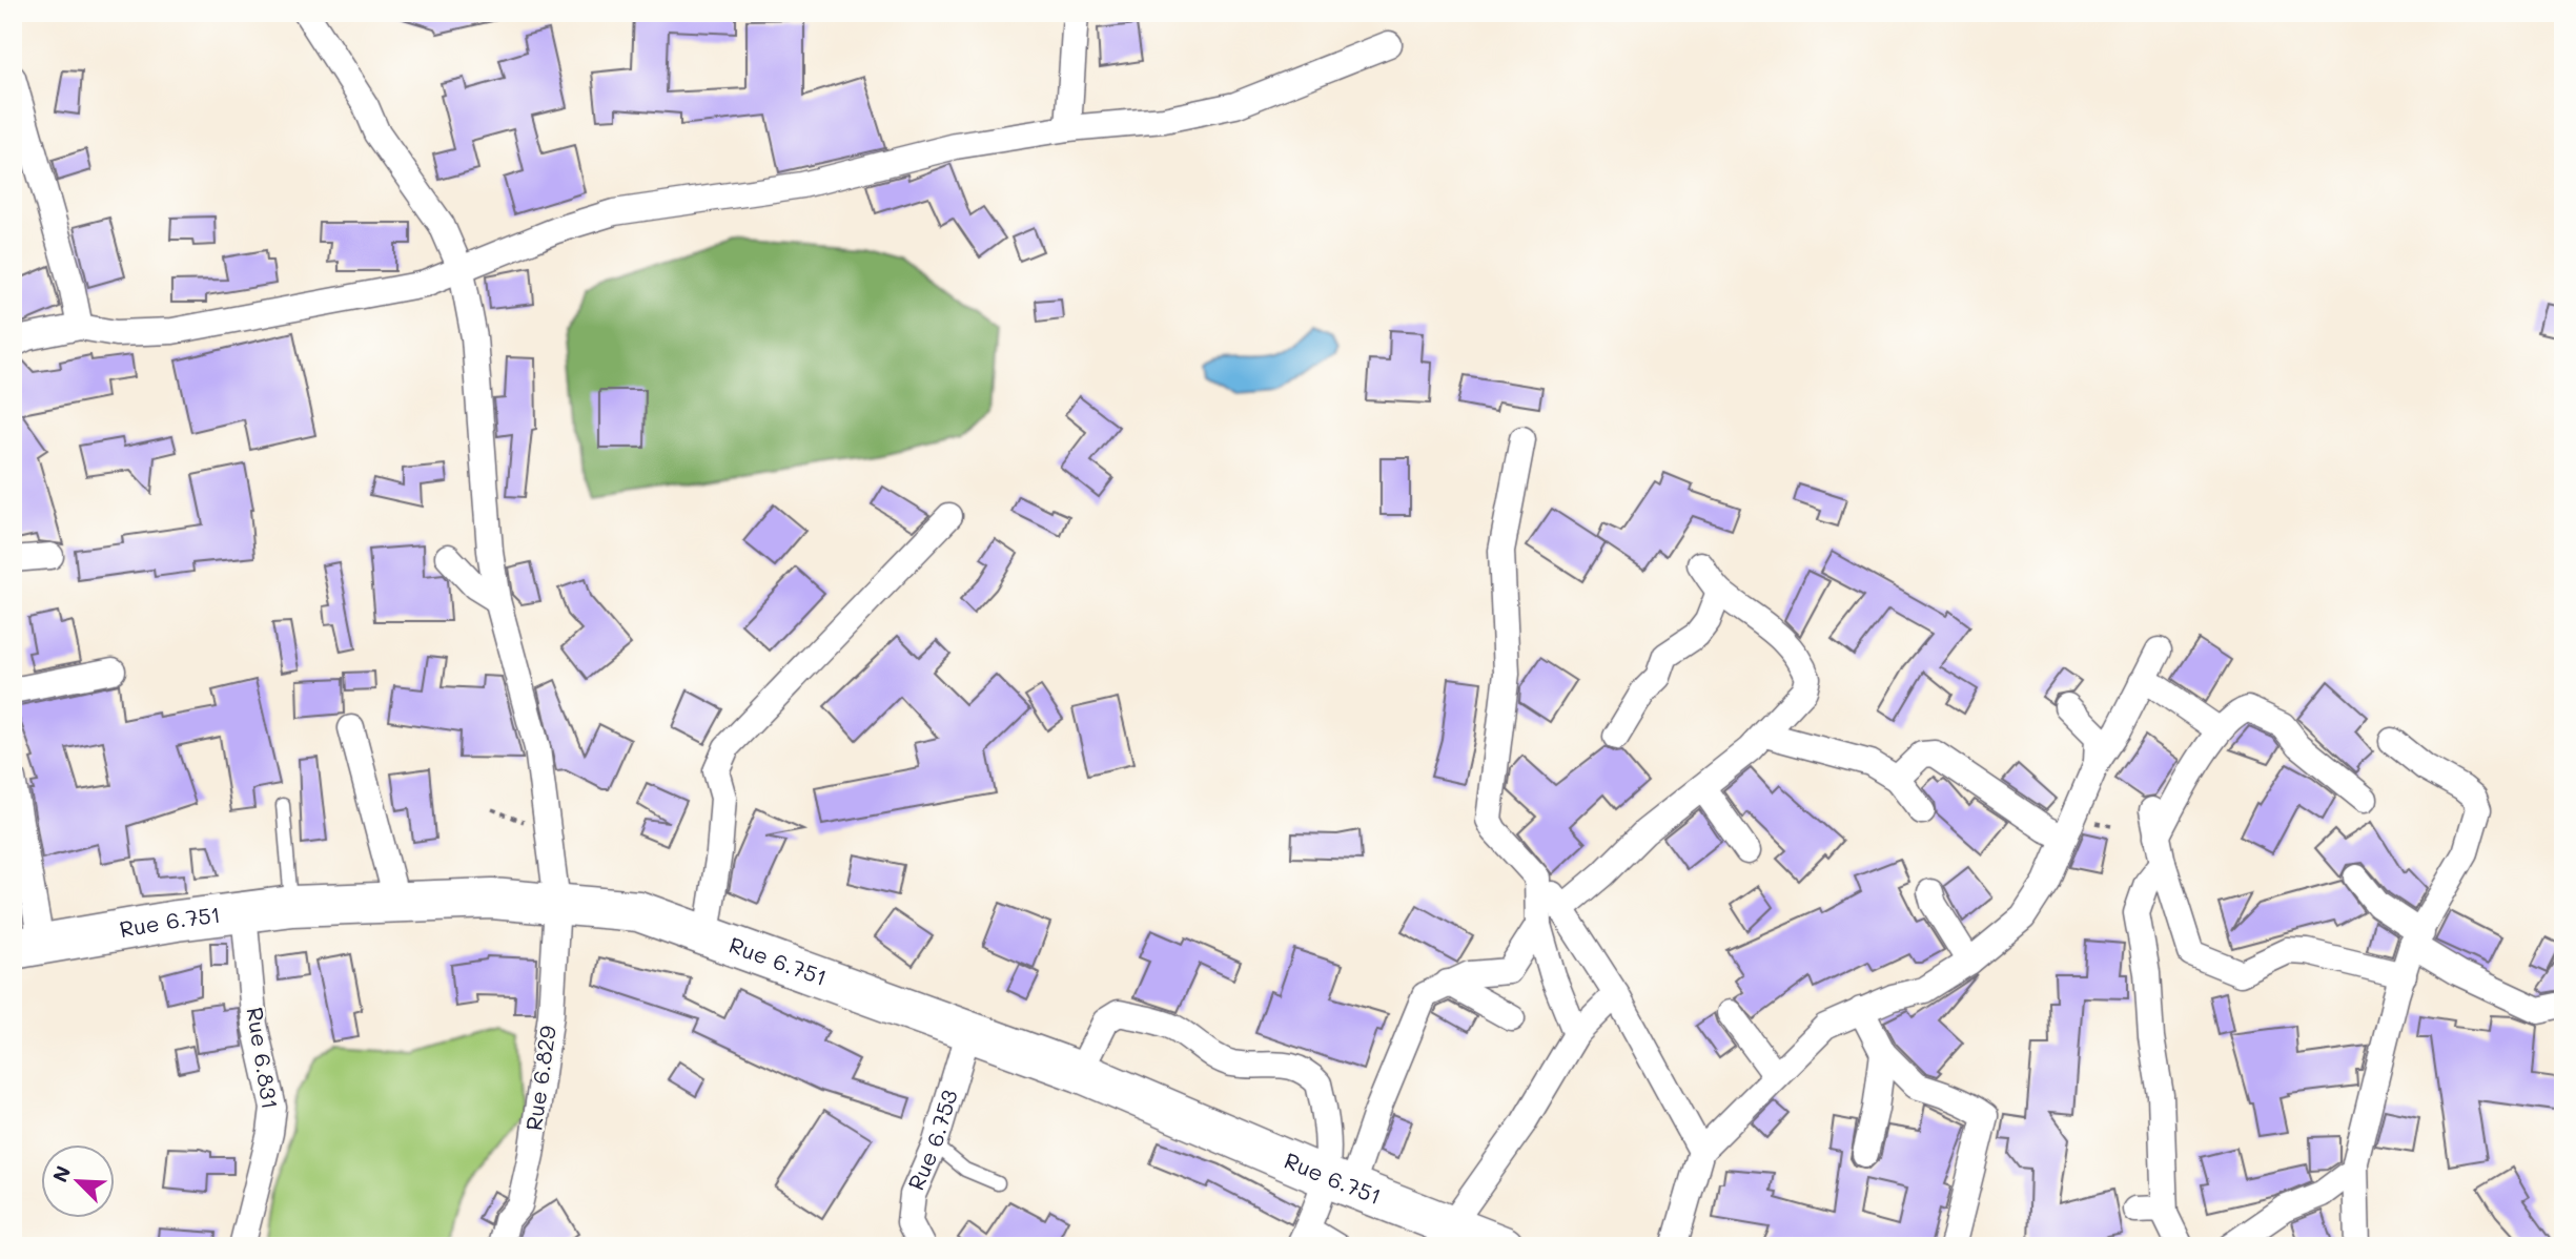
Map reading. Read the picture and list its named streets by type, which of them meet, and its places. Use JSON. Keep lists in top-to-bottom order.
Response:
{
  "streets": {
    "main road": ["Rue 6.751"],
    "street": ["Rue 6.831", "Rue 6.829", "Rue 6.753"]
  },
  "crossings": [
    ["Rue 6.751", "Rue 6.831"],
    ["Rue 6.751", "Rue 6.829"],
    ["Rue 6.751", "Rue 6.753"]
  ],
  "north": "top left"
}
